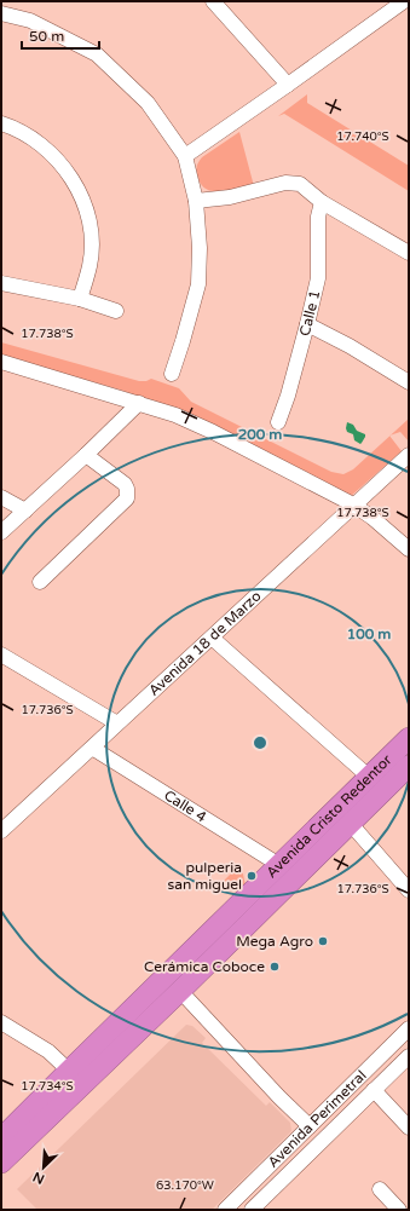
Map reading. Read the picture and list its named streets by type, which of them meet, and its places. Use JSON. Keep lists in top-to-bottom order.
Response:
{
  "streets": {
    "highway": ["Avenida Cristo Redentor"],
    "street": [
      "Calle 1",
      "Avenida 18 de Marzo",
      "Calle 4",
      "Avenida Perimetral"
    ]
  },
  "crossings": [
    ["Avenida 18 de Marzo", "Calle 4"],
    ["Calle 4", "Avenida Cristo Redentor"]
  ],
  "places": ["pulperia san miguel", "Mega Agro", "Cerámica Coboce"],
  "scale_bar": "50 m",
  "north": "bottom left",
  "coordinates": [
    "17.740°S",
    "17.738°S",
    "17.736°S",
    "17.734°S",
    "63.170°W"
  ],
  "rings": ["200 m", "100 m"]
}
